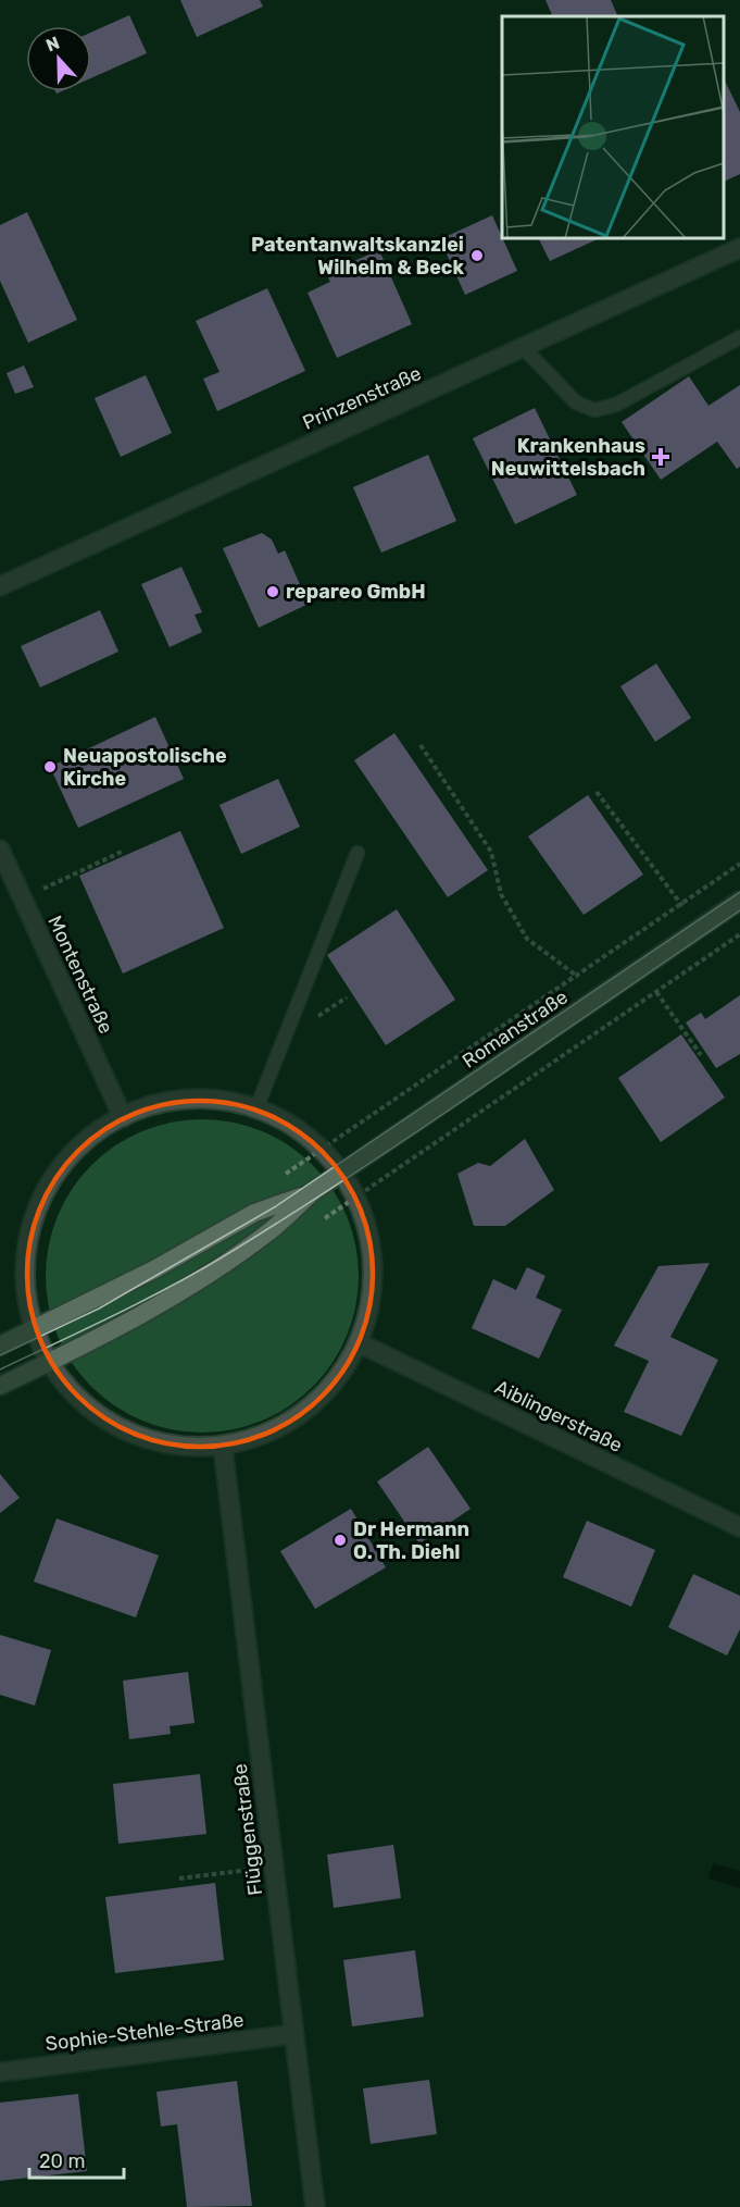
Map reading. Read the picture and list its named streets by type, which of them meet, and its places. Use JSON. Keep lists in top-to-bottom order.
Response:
{
  "streets": {
    "main road": ["Romanstraße"],
    "street": [
      "Prinzenstraße",
      "Montenstraße",
      "Aiblingerstraße",
      "Flüggenstraße",
      "Sophie-Stehle-Straße"
    ]
  },
  "crossings": [
    ["Flüggenstraße", "Sophie-Stehle-Straße"]
  ],
  "places": {
    "other": [
      "Patentanwaltskanzlei Wilhelm & Beck",
      "repareo GmbH",
      "Neuapostolische Kirche",
      "Dr Hermann O. Th. Diehl"
    ],
    "health": ["Krankenhaus Neuwittelsbach"]
  },
  "scale_bar": "20 m",
  "north": "top"
}
